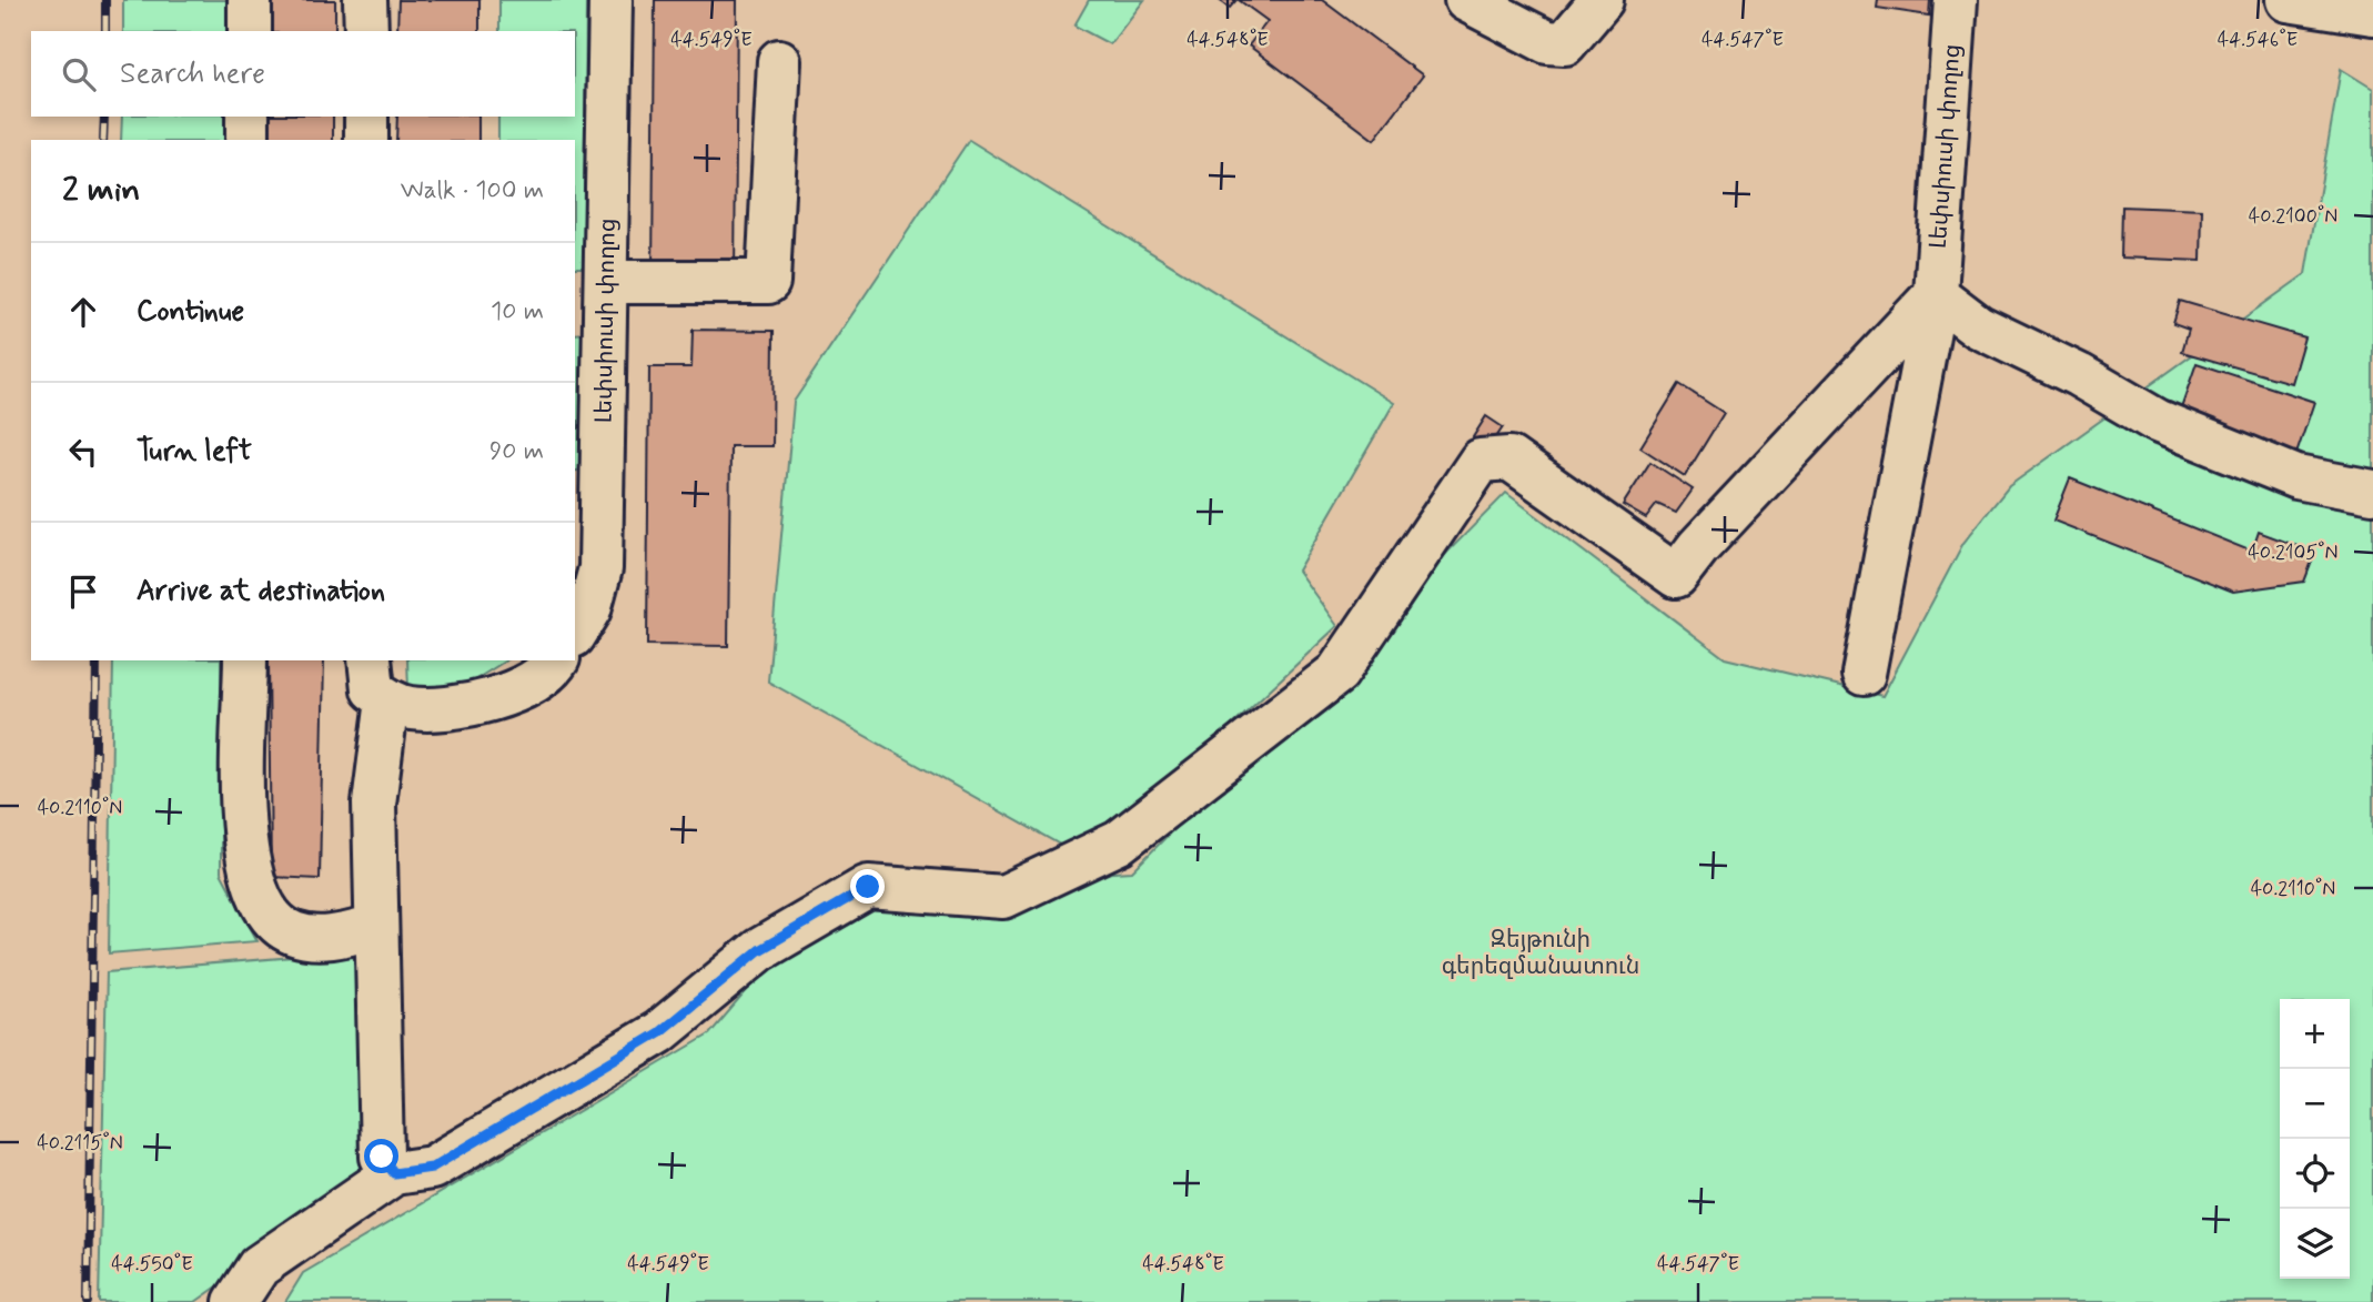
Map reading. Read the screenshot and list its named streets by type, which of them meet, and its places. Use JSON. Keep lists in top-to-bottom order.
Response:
{
  "streets": {
    "street": ["Լեփսիուսի փողոց"]
  },
  "parks": ["Զեյթունի գերեզմանատուն"],
  "page": {
    "search": "Search here",
    "heading": ["2 min", "Walk · 100 m"],
    "list": [
      ["Continue", "10 m"],
      ["Turn left", "90 m"],
      "Arrive at destination"
    ],
    "map_buttons": ["+", "−"]
  },
  "coordinates": [
    "44.549°E",
    "44.548°E",
    "44.547°E",
    "44.546°E",
    "40.2100°N",
    "40.2105°N",
    "40.2110°N",
    "40.2115°N",
    "44.550°E"
  ]
}
